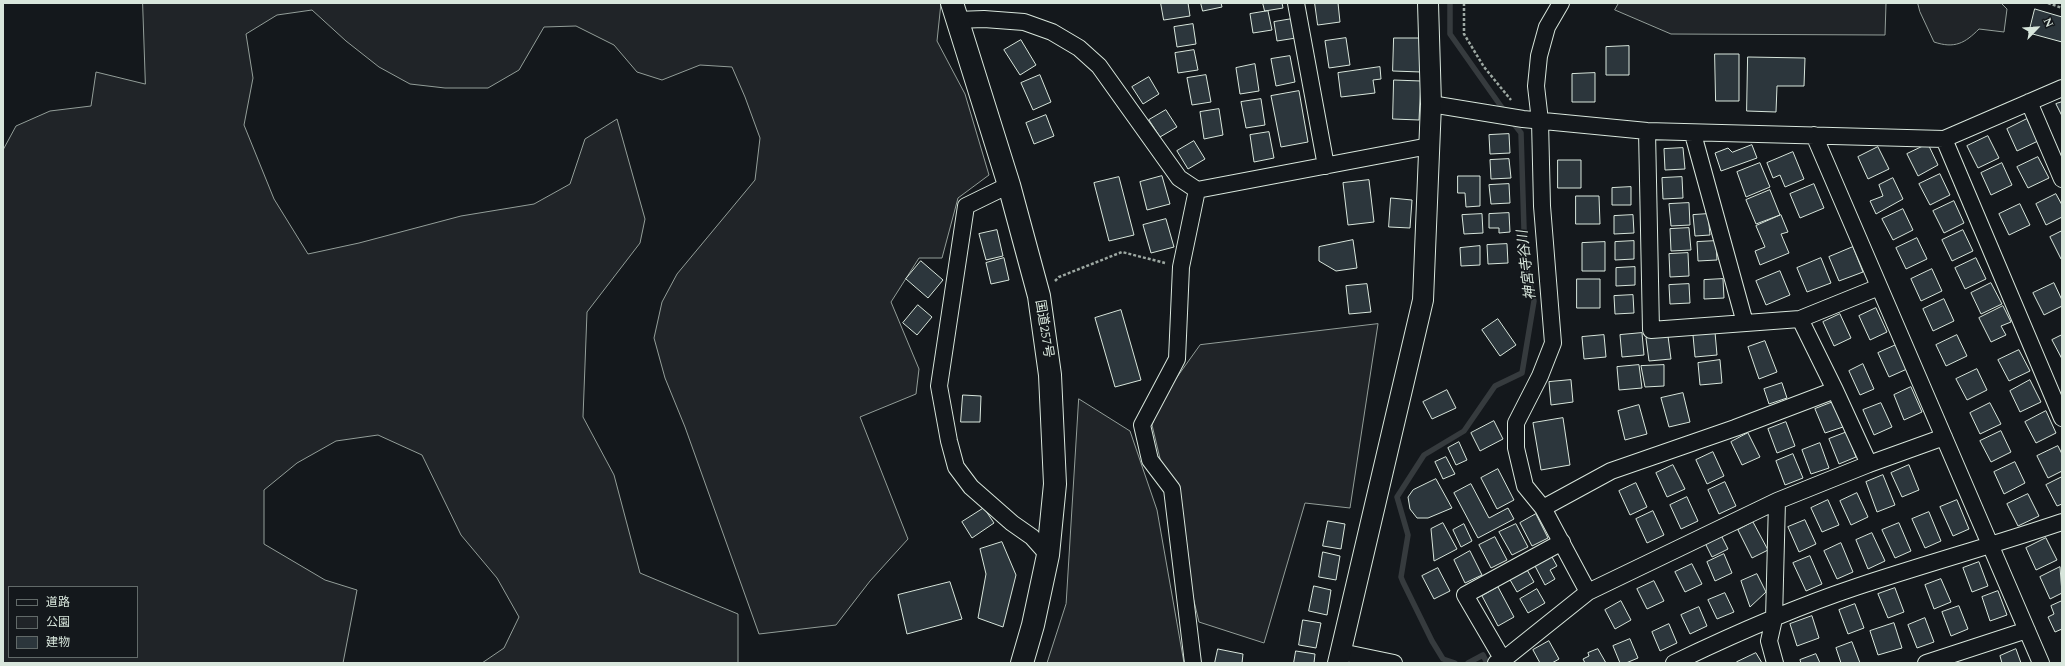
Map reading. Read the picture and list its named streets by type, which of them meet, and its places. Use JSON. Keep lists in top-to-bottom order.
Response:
{
  "streets": {
    "highway": ["国道257号"]
  },
  "water": ["神宮寺谷川"],
  "legend": ["道路", "公園", "建物"],
  "north": "top right"
}
